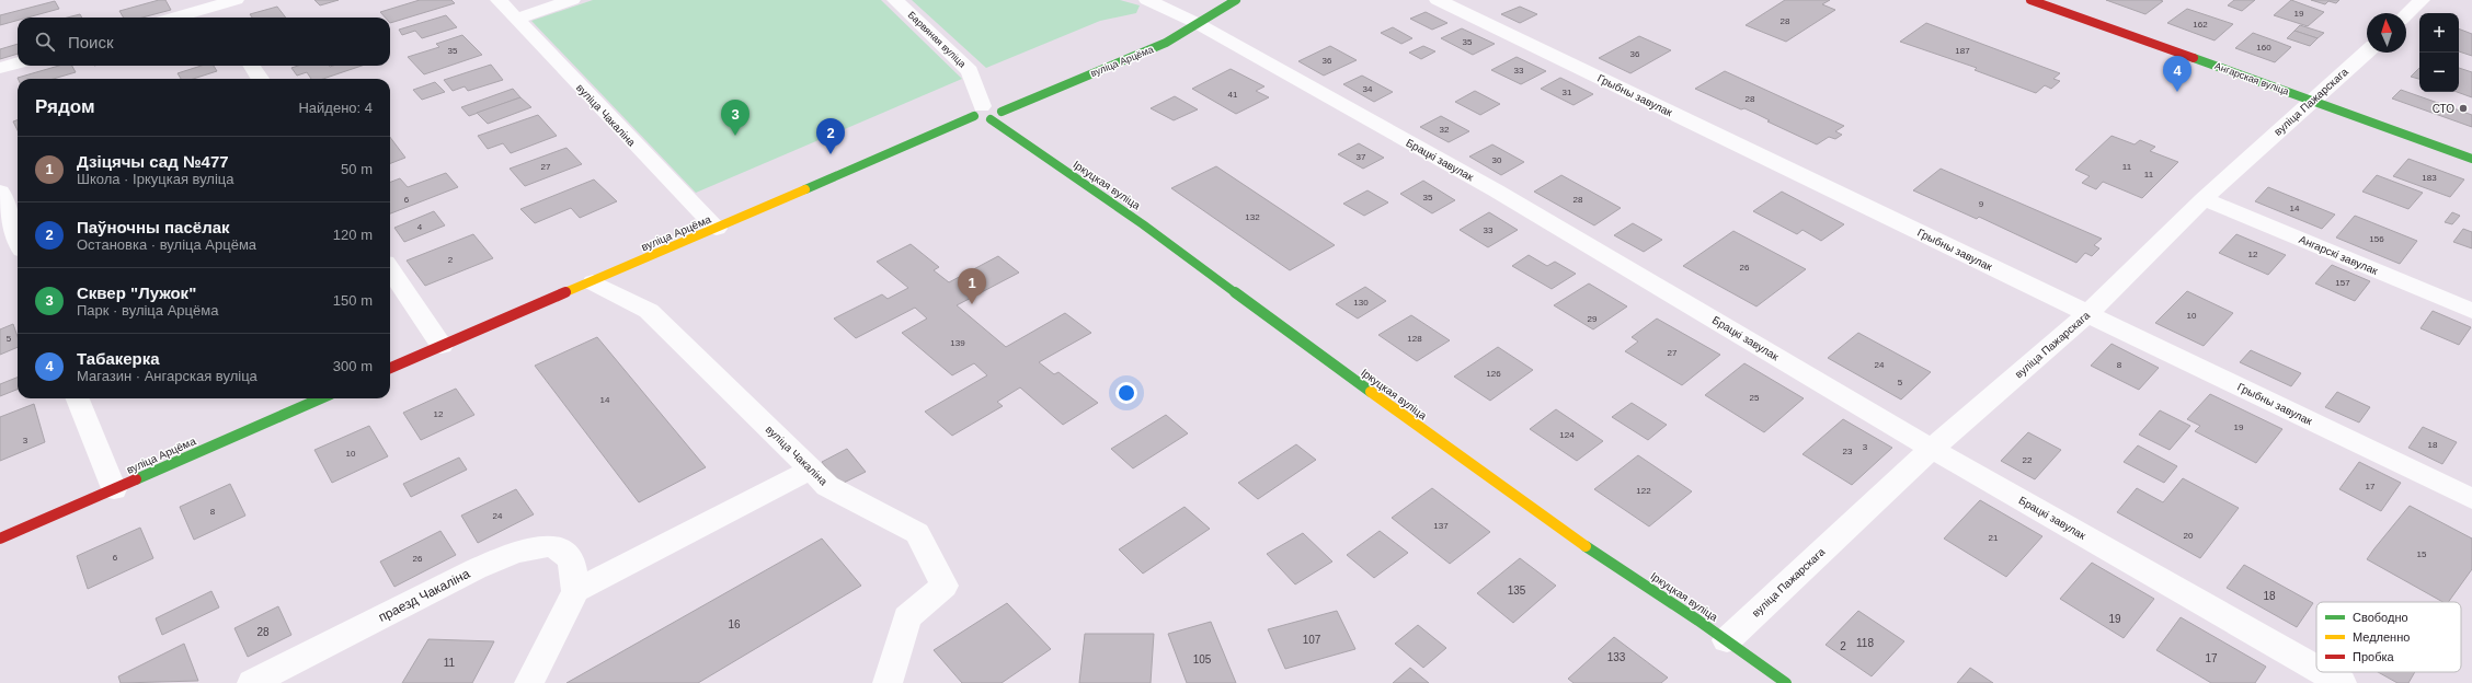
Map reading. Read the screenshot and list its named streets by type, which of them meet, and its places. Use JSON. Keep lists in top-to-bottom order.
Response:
{
  "streets": {
    "street": [
      "Барвяная вуліца",
      "вуліца Арцёма",
      "Ангарская вуліца",
      "Грыбны завулак",
      "вуліца Пажарскага",
      "вуліца Чакаліна",
      "Брацкі завулак",
      "Іркуцкая вуліца",
      "Ангарскі завулак",
      "праезд Чакаліна"
    ]
  },
  "crossings": [
    ["Барвяная вуліца", "вуліца Арцёма"],
    ["Барвяная вуліца", "Іркуцкая вуліца"],
    ["вуліца Арцёма", "вуліца Чакаліна"],
    ["вуліца Арцёма", "Брацкі завулак"],
    ["вуліца Арцёма", "Іркуцкая вуліца"],
    ["Ангарская вуліца", "вуліца Пажарскага"],
    ["Грыбны завулак", "вуліца Пажарскага"],
    ["вуліца Пажарскага", "Брацкі завулак"],
    ["вуліца Пажарскага", "Іркуцкая вуліца"],
    ["вуліца Пажарскага", "Ангарскі завулак"]
  ],
  "places": ["СТО"],
  "house_numbers": [
    "19",
    "28",
    "162",
    "35",
    "160",
    "35",
    "187",
    "36",
    "36",
    "33",
    "34",
    "31",
    "41",
    "28",
    "32",
    "37",
    "30",
    "27",
    "11",
    "11",
    "183",
    "35",
    "6",
    "28",
    "9",
    "14",
    "132",
    "4",
    "33",
    "156",
    "12",
    "2",
    "26",
    "157",
    "130",
    "10",
    "29",
    "5",
    "128",
    "139",
    "27",
    "24",
    "8",
    "126",
    "5",
    "25",
    "14",
    "12",
    "19",
    "124",
    "3",
    "18",
    "3",
    "23",
    "10",
    "22",
    "17",
    "122",
    "8",
    "24",
    "137",
    "20",
    "21",
    "15",
    "6",
    "26",
    "135",
    "18",
    "19",
    "16",
    "28",
    "107",
    "118",
    "2",
    "133",
    "17",
    "105",
    "11"
  ],
  "legend": ["Свободно", "Медленно", "Пробка"],
  "north": "top",
  "page": {
    "map_buttons": ["+", "−"],
    "search": "Поиск",
    "pins": [
      "4",
      "3",
      "2",
      "1"
    ],
    "heading": ["Рядом", "Найдено: 4"],
    "list": [
      {
        "mark": "1",
        "name": "Дзіцячы сад №477",
        "note": "Школа · Іркуцкая вуліца",
        "value": "50 m"
      },
      {
        "mark": "2",
        "name": "Паўночны пасёлак",
        "note": "Остановка · вуліца Арцёма",
        "value": "120 m"
      },
      {
        "mark": "3",
        "name": "Сквер \"Лужок\"",
        "note": "Парк · вуліца Арцёма",
        "value": "150 m"
      },
      {
        "mark": "4",
        "name": "Табакерка",
        "note": "Магазин · Ангарская вуліца",
        "value": "300 m"
      }
    ]
  }
}
